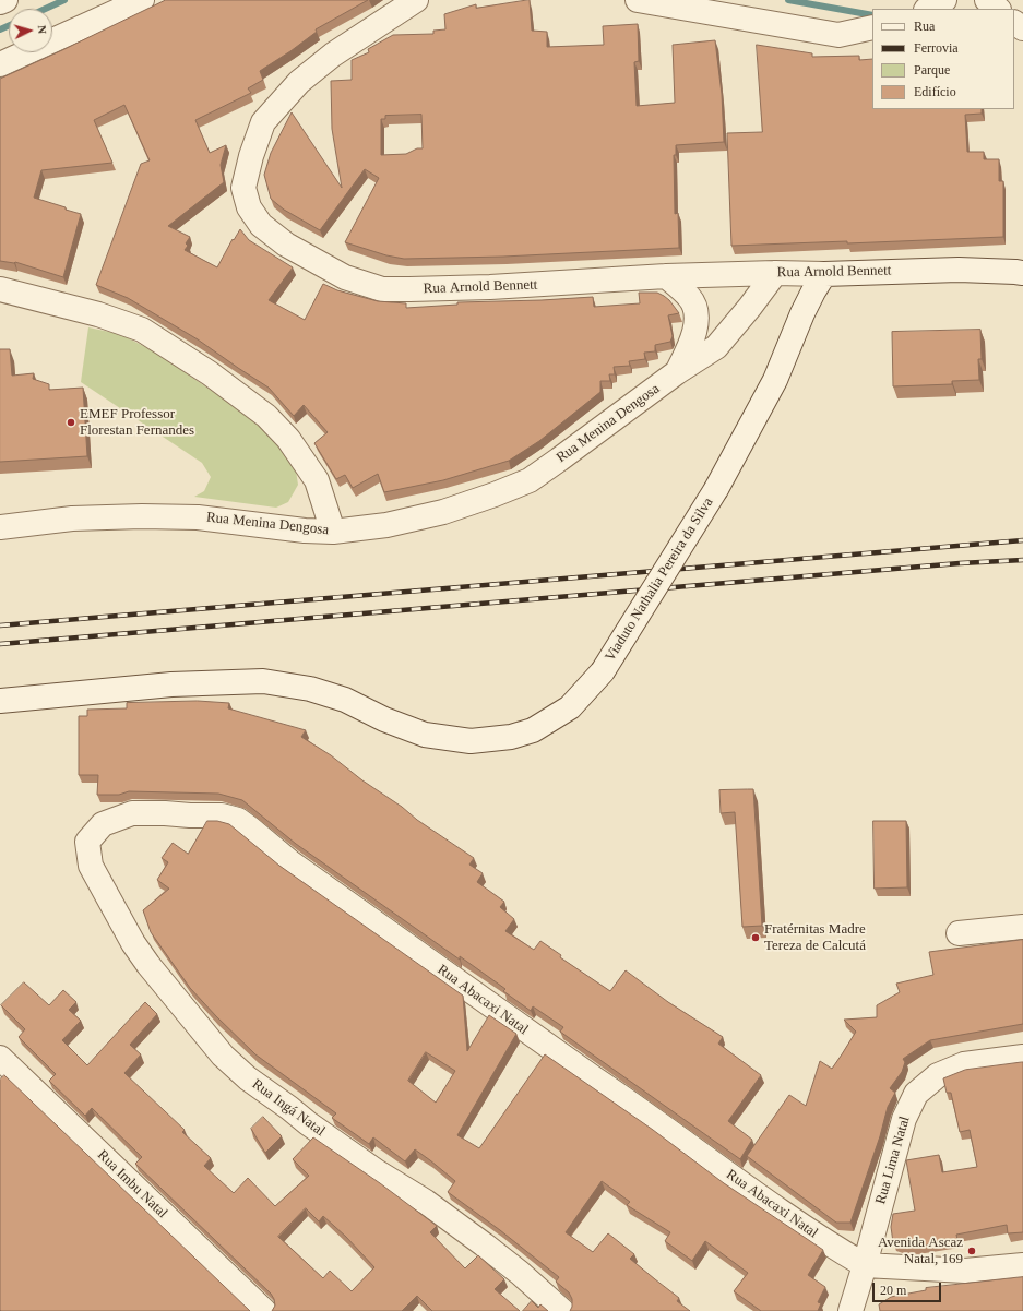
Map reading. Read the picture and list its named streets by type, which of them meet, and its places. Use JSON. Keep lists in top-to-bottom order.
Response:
{
  "streets": {
    "street": [
      "Rua Arnold Bennett",
      "Rua Menina Dengosa",
      "Viaduto Nathalia Pereira da Silva",
      "Rua Abacaxi Natal",
      "Rua Ingá Natal",
      "Rua Lima Natal",
      "Rua Imbu Natal"
    ]
  },
  "crossings": [
    ["Rua Arnold Bennett", "Rua Menina Dengosa"],
    ["Rua Arnold Bennett", "Viaduto Nathalia Pereira da Silva"],
    ["Rua Abacaxi Natal", "Rua Ingá Natal"],
    ["Rua Abacaxi Natal", "Rua Lima Natal"]
  ],
  "places": ["EMEF Professor Florestan Fernandes", "Fratérnitas Madre Tereza de Calcutá", "Avenida Ascaz Natal, 169"],
  "legend": [
    "Rua",
    "Ferrovia",
    "Parque",
    "Edifício"
  ],
  "scale_bar": "20 m",
  "north": "right"
}
